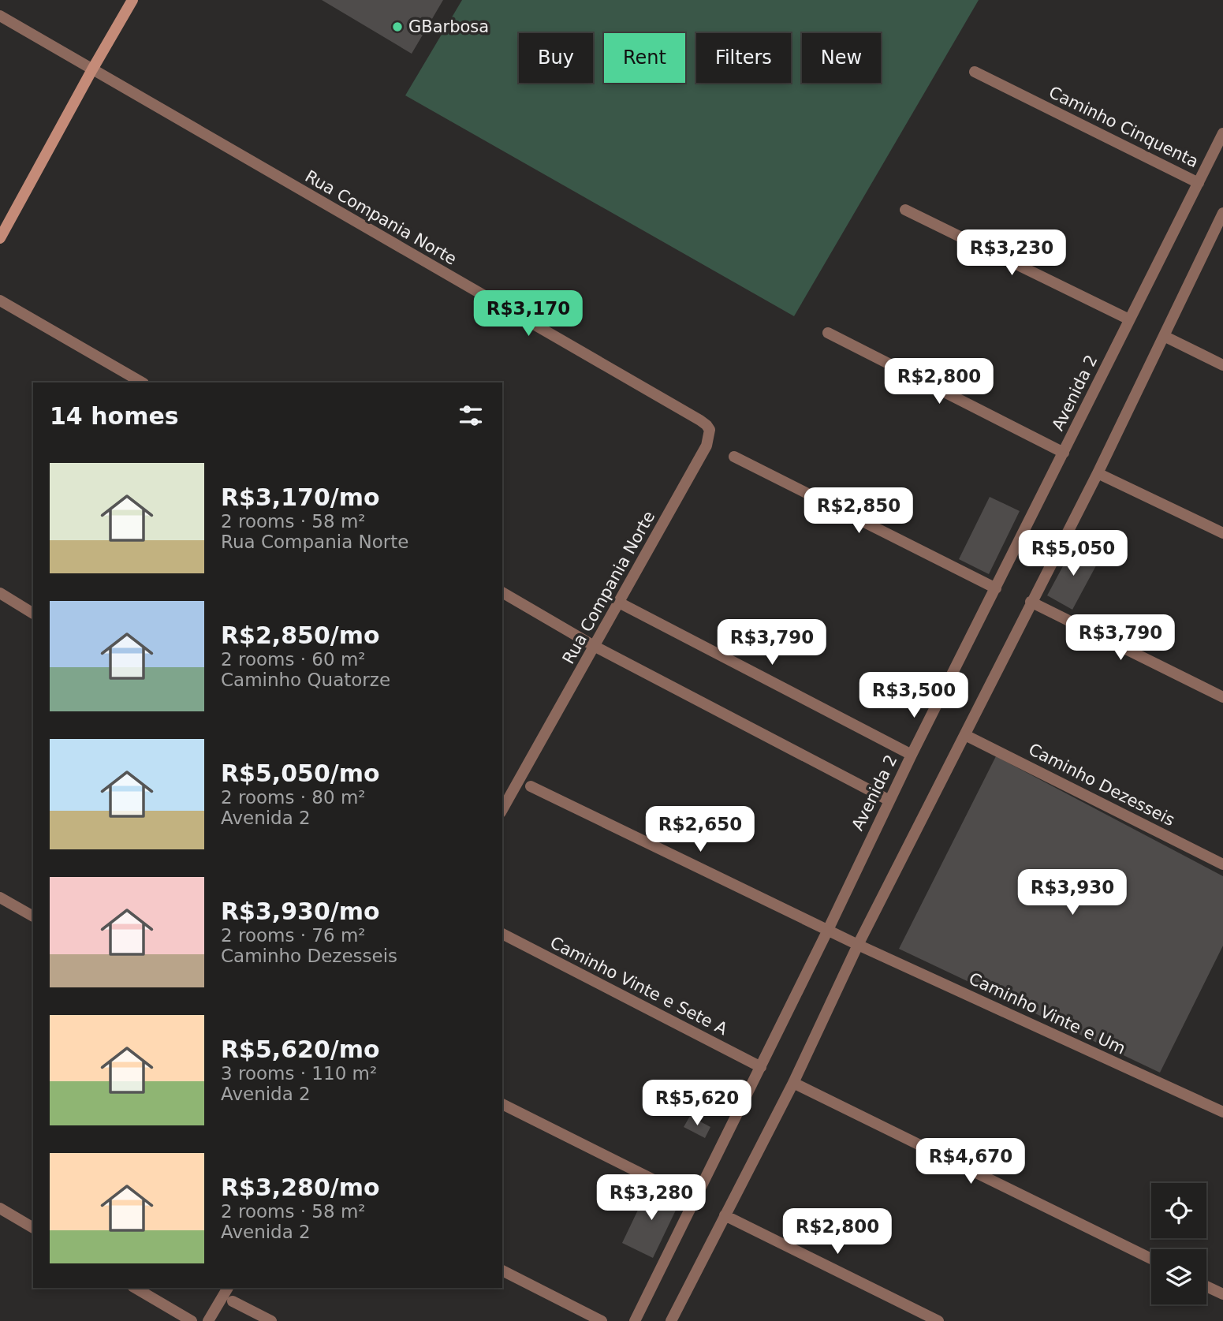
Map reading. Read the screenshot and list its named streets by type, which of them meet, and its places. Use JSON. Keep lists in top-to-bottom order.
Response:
{
  "streets": {
    "street": [
      "Caminho Cinquenta",
      "Rua Compania Norte",
      "Avenida 2",
      "Caminho Dezesseis",
      "Caminho Vinte e Sete A",
      "Caminho Vinte e Um"
    ]
  },
  "crossings": [
    ["Caminho Cinquenta", "Avenida 2"],
    ["Avenida 2", "Caminho Vinte e Sete A"],
    ["Avenida 2", "Caminho Vinte e Um"]
  ],
  "places": ["GBarbosa"],
  "page": {
    "chip": [
      "Buy",
      "Rent",
      "Filters",
      "New"
    ],
    "price": [
      "R$3,230",
      "R$3,170",
      "R$2,800",
      "R$2,850",
      "R$5,050",
      "R$3,790",
      "R$3,790",
      "R$3,500",
      "R$2,650",
      "R$3,930",
      "R$5,620",
      "R$4,670",
      "R$3,280",
      "R$2,800"
    ],
    "heading": "14 homes",
    "list": [
      {
        "name": "R$3,170/mo",
        "note": "2 rooms · 58 m² · Rua Compania Norte"
      },
      {
        "name": "R$2,850/mo",
        "note": "2 rooms · 60 m² · Caminho Quatorze"
      },
      {
        "name": "R$5,050/mo",
        "note": "2 rooms · 80 m² · Avenida 2"
      },
      {
        "name": "R$3,930/mo",
        "note": "2 rooms · 76 m² · Caminho Dezesseis"
      },
      {
        "name": "R$5,620/mo",
        "note": "3 rooms · 110 m² · Avenida 2"
      },
      {
        "name": "R$3,280/mo",
        "note": "2 rooms · 58 m² · Avenida 2"
      }
    ]
  }
}
